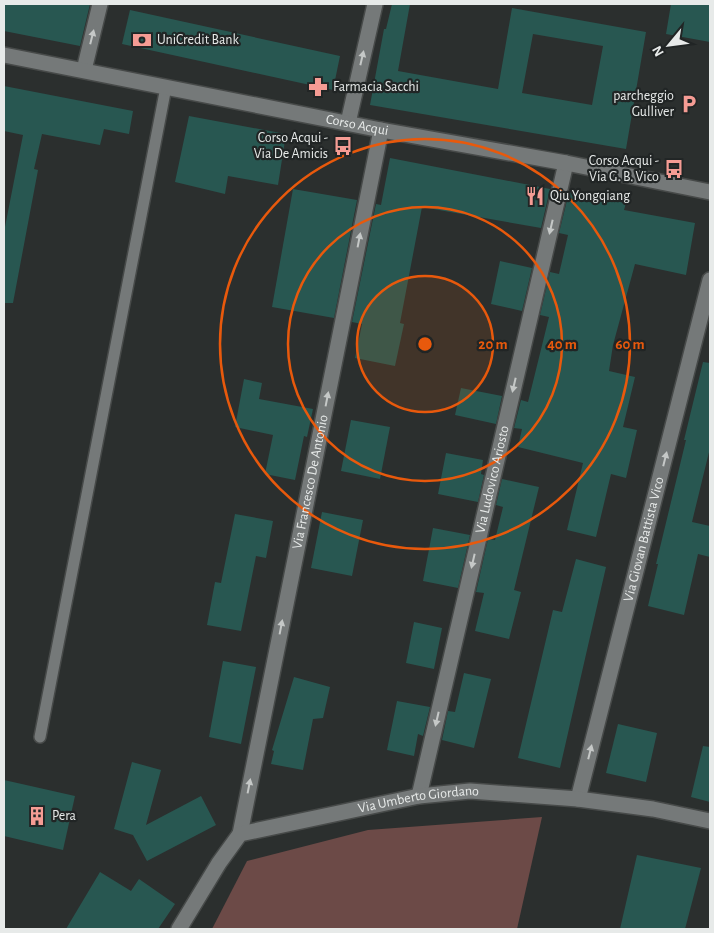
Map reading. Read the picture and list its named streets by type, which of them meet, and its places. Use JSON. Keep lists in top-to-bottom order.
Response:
{
  "streets": {
    "street": [
      "Corso Acqui",
      "Via Ludovico Ariosto",
      "Via Francesco De Antonio",
      "Via Giovan Battista Vico",
      "Via Umberto Giordano"
    ]
  },
  "crossings": [
    ["Corso Acqui", "Via Ludovico Ariosto"],
    ["Corso Acqui", "Via Francesco De Antonio"],
    ["Via Ludovico Ariosto", "Via Umberto Giordano"],
    ["Via Francesco De Antonio", "Via Umberto Giordano"],
    ["Via Giovan Battista Vico", "Via Umberto Giordano"]
  ],
  "one_way": ["Via Ludovico Ariosto", "Via Francesco De Antonio", "Via Giovan Battista Vico"],
  "places": {
    "bank": ["UniCredit Bank"],
    "pharmacy": ["Farmacia Sacchi"],
    "parking": ["parcheggio Gulliver"],
    "bus stop": ["Corso Acqui - Via De Amicis", "Corso Acqui - Via G. B. Vico"],
    "restaurant": ["Qiu Yongqiang"],
    "building": ["Pera"]
  },
  "north": "bottom left",
  "rings": ["20 m", "40 m", "60 m"]
}
